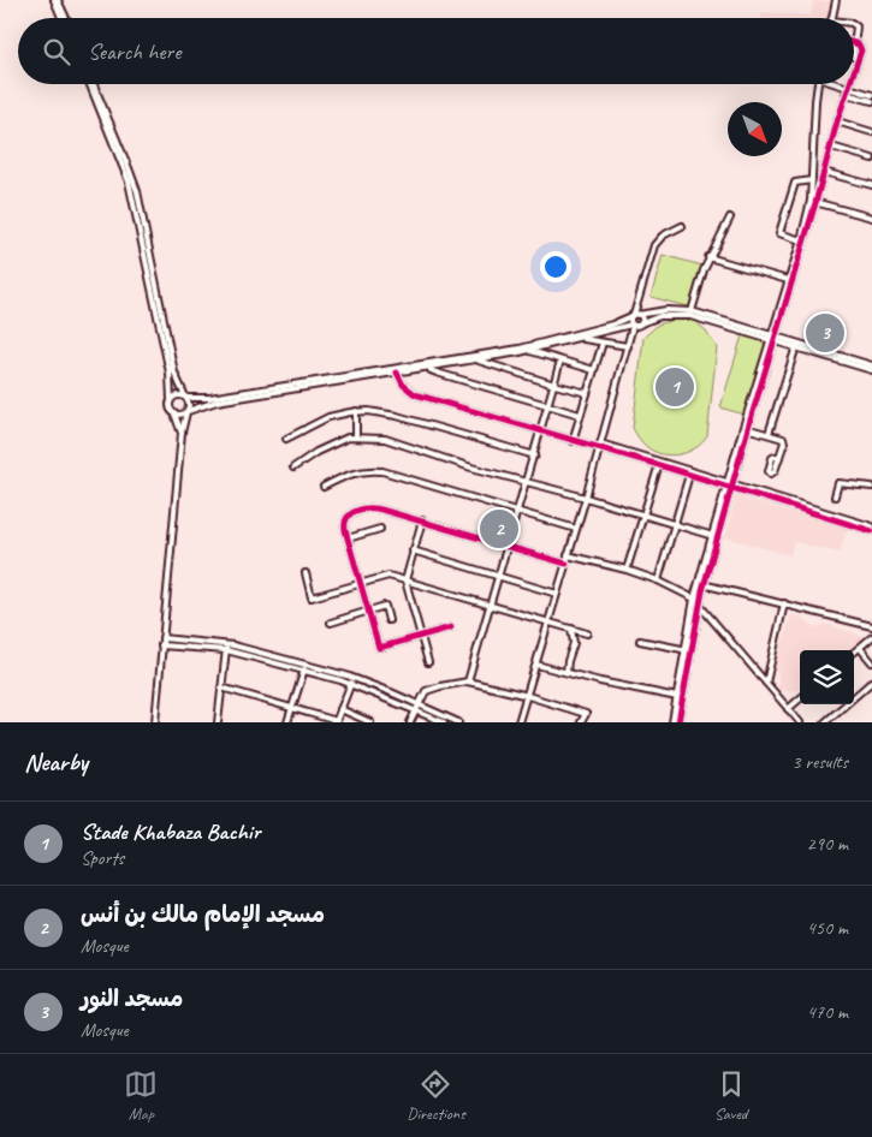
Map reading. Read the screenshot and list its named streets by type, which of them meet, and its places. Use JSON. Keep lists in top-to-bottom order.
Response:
{
  "north": "bottom right",
  "page": {
    "search": "Search here",
    "pins": ["3", "1", "2"],
    "heading": ["Nearby", "3 results"],
    "list": [
      {
        "mark": "1",
        "name": "Stade Khabaza Bachir",
        "note": "Sports",
        "value": "290 m"
      },
      {
        "mark": "2",
        "name": "مسجد الإمام مالك بن أنس",
        "note": "Mosque",
        "value": "450 m"
      },
      {
        "mark": "3",
        "name": "مسجد النور",
        "note": "Mosque",
        "value": "470 m"
      }
    ],
    "nav": ["Map", "Directions", "Saved"]
  }
}
